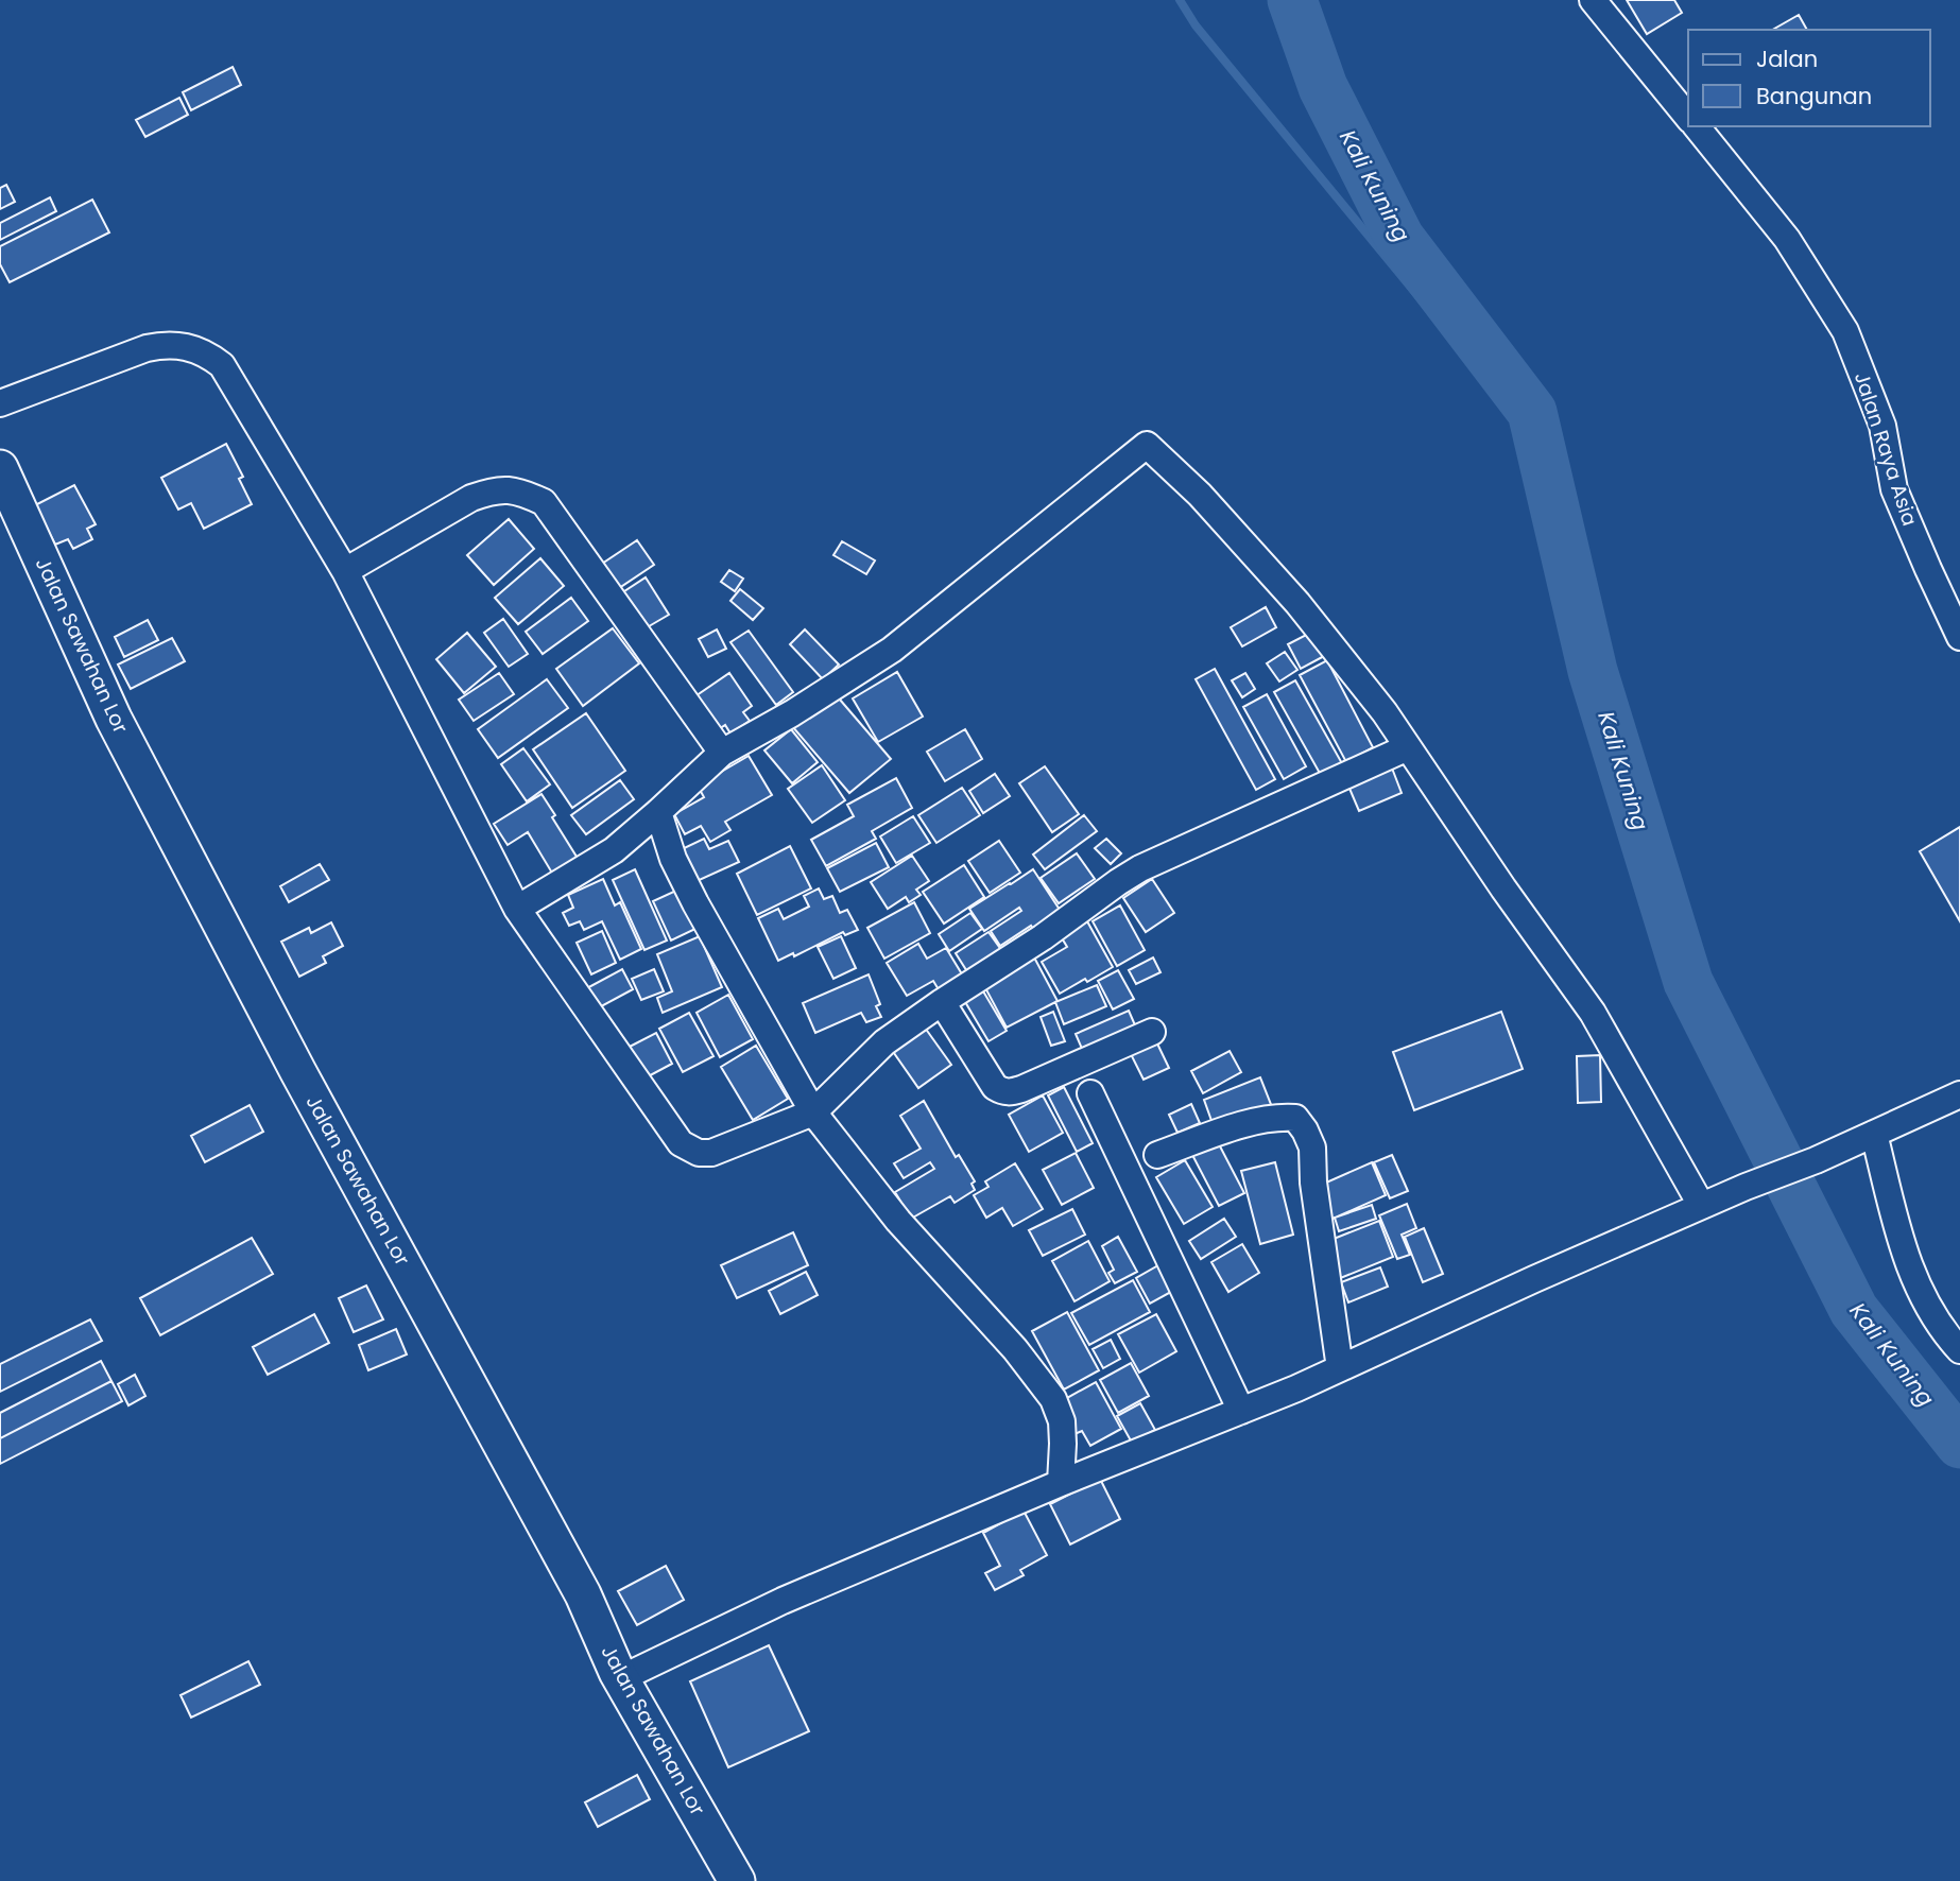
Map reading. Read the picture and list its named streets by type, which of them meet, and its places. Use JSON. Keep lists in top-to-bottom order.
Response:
{
  "streets": {
    "main road": ["Jalan Sawahan Lor"],
    "street": ["Jalan Raya Asia"]
  },
  "water": ["Kali Kuning"],
  "legend": ["Jalan", "Bangunan"]
}
